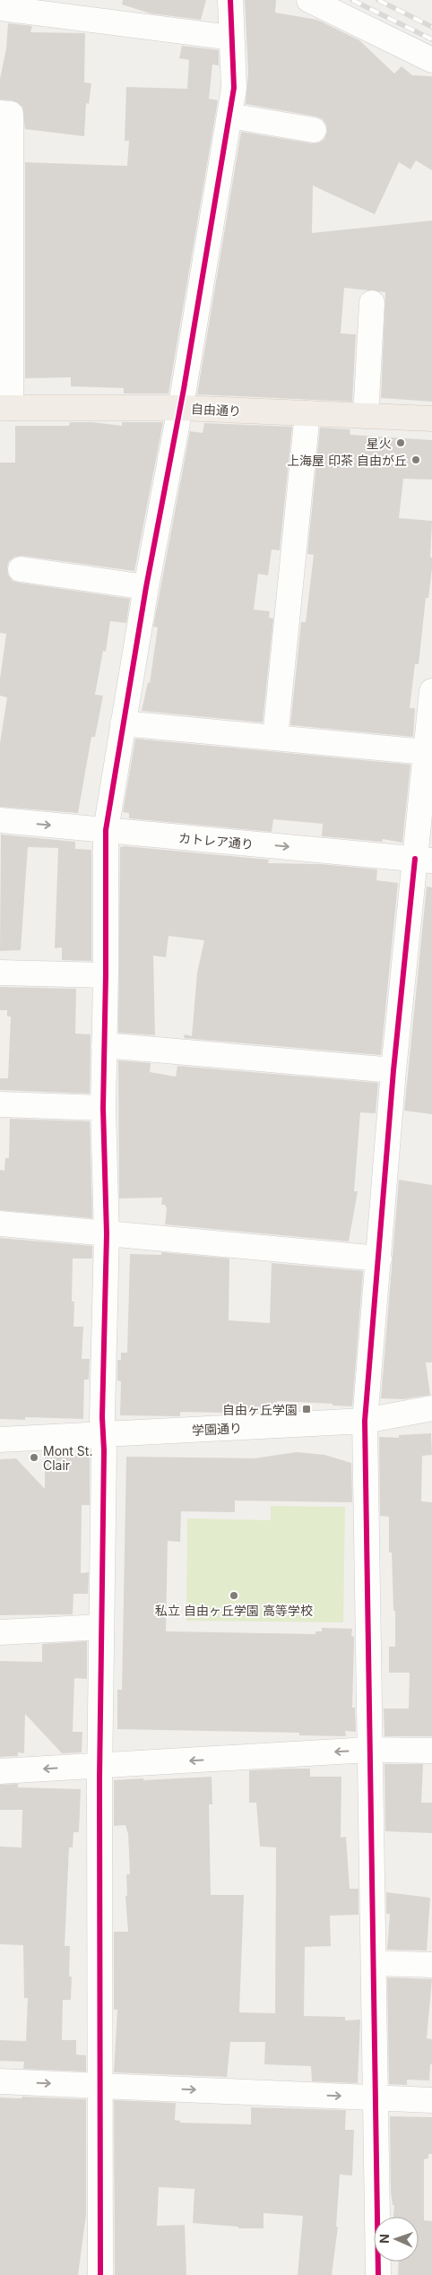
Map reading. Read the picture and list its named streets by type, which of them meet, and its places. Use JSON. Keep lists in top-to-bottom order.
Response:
{
  "streets": {
    "main road": ["自由通り"],
    "street": ["カトレア通り", "学園通り"]
  },
  "places": {
    "other": [
      "星火",
      "上海屋 印茶 自由が丘",
      "Mont St. Clair",
      "私立 自由ヶ丘学園 高等学校"
    ],
    "transit": ["自由ヶ丘学園"]
  },
  "north": "left"
}
